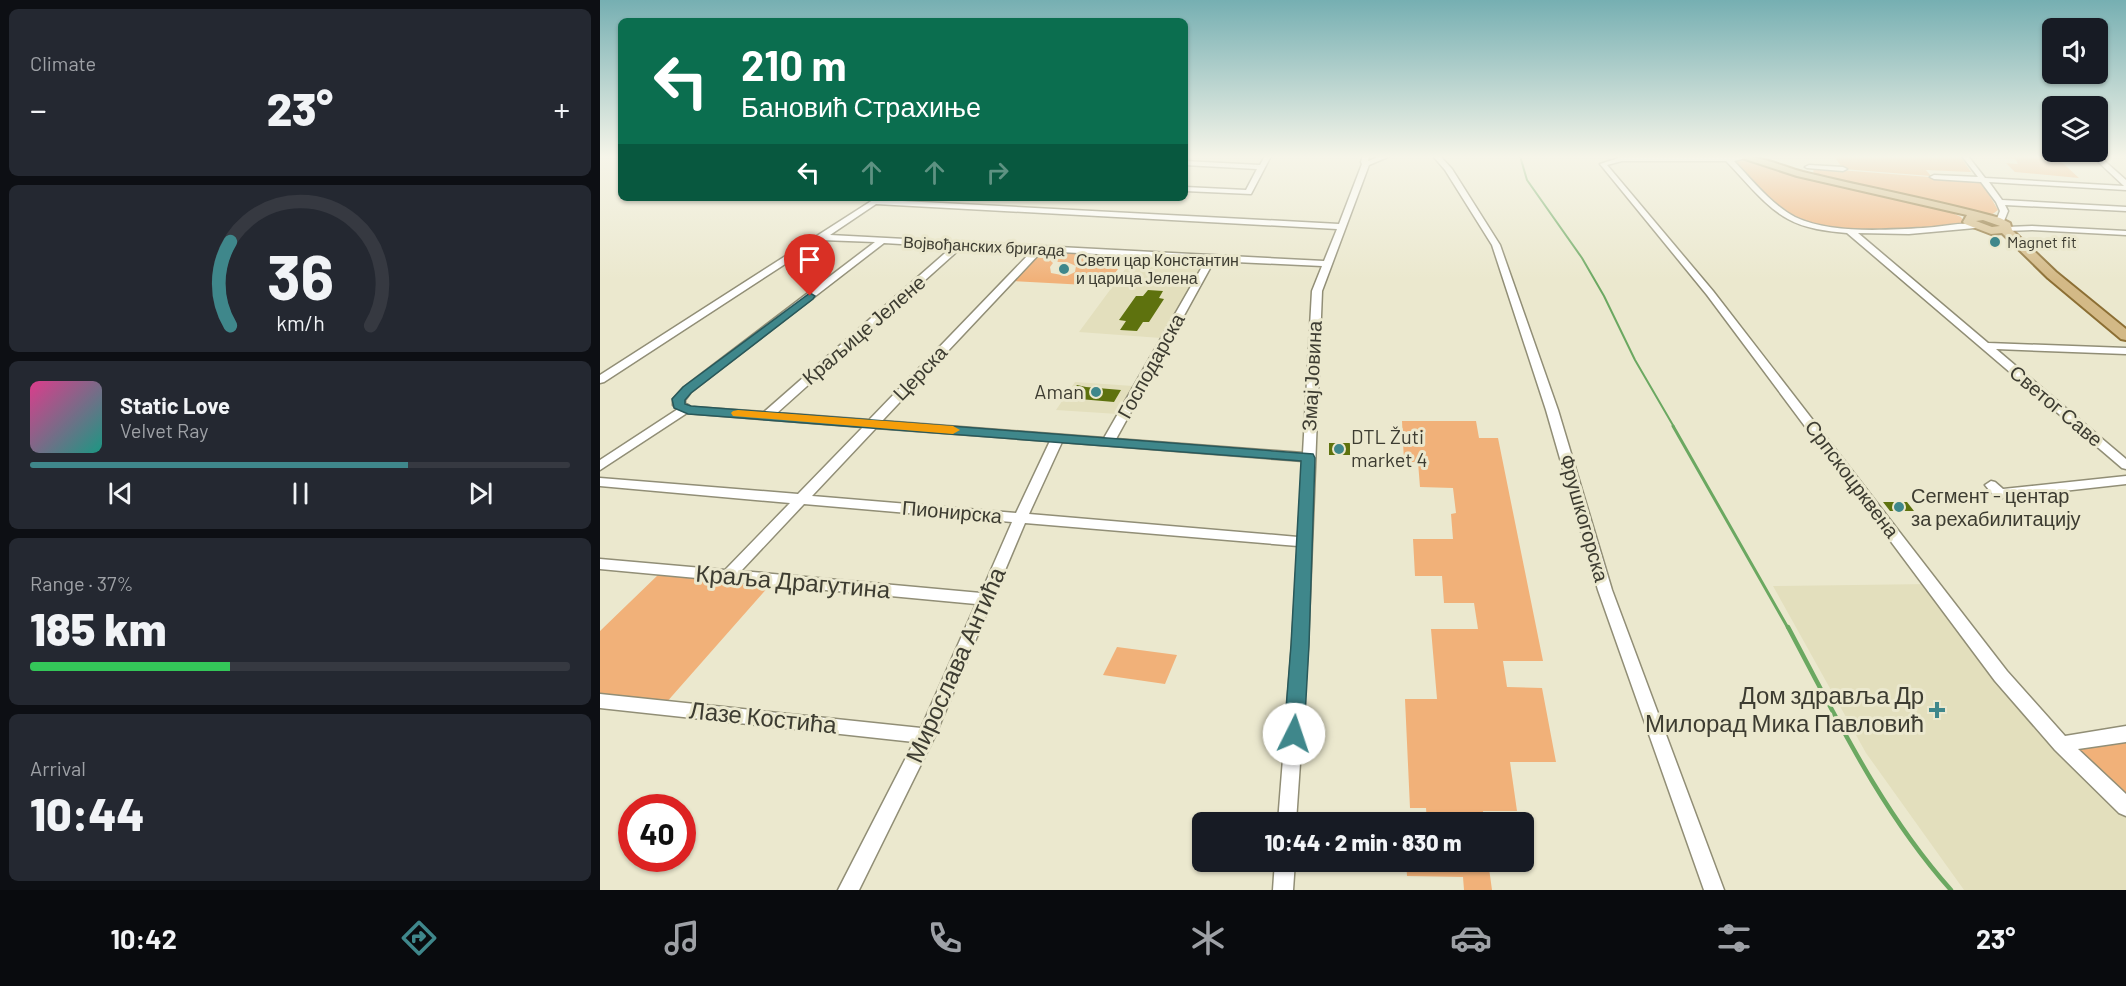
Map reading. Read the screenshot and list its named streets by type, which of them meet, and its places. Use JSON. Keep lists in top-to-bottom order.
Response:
{
  "streets": {
    "street": [
      "Војвођанских бригада",
      "Краљице Јелене",
      "Господарска",
      "Церска",
      "Змај Јовина",
      "Светог Саве",
      "Српскоцрквена",
      "Пионирска",
      "Фрушкогорска",
      "Краља Драгутина",
      "Мирослава Антића",
      "Лазе Костића"
    ]
  },
  "crossings": [
    ["Војвођанских бригада", "Краљице Јелене"],
    ["Војвођанских бригада", "Господарска"],
    ["Војвођанских бригада", "Церска"],
    ["Војвођанских бригада", "Змај Јовина"],
    ["Церска", "Пионирска"],
    ["Церска", "Краља Драгутина"],
    ["Змај Јовина", "Пионирска"],
    ["Пионирска", "Мирослава Антића"],
    ["Краља Драгутина", "Мирослава Антића"],
    ["Мирослава Антића", "Лазе Костића"]
  ],
  "places": {
    "other": [
      "Magnet fit",
      "Свети цар Константин и царица Јелена",
      "Aman",
      "DTL Žuti market 4",
      "Сегмент - центар за рехабилитацију"
    ],
    "health": ["Дом здравља Др Милорад Мика Павловић"]
  },
  "page": {
    "tile": [
      "Climate",
      ["Range · 37%", "185 km"],
      ["Arrival", "10:44"]
    ],
    "turn": ["210 m", "Бановић Страхиње"],
    "heat": ["−", "23°", "+"],
    "song": ["Static Love", "Velvet Ray"],
    "limit": "40",
    "trip": "10:44 · 2 min · 830 m",
    "tabs": ["10:42", "23°"],
    "gauge": ["36", "km/h"]
  }
}
